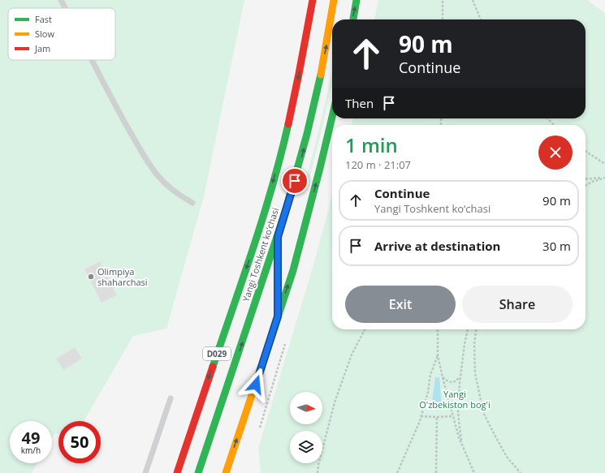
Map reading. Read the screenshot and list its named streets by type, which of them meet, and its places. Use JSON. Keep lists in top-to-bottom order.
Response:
{
  "streets": {
    "main road": ["Yangi Toshkent ko‘chasi", "D029"]
  },
  "parks": ["Yangi O'zbekiston bog'i"],
  "places": ["Olimpiya shaharchasi"],
  "legend": ["Fast", "Slow", "Jam"],
  "north": "right",
  "page": {
    "turn": ["90 m", "Continue"],
    "then": "Then",
    "heading": ["1 min", "120 m · 21:07"],
    "list": [
      {
        "name": "Continue",
        "note": "Yangi Toshkent ko‘chasi",
        "value": "90 m"
      },
      {
        "name": "Arrive at destination",
        "value": "30 m"
      }
    ],
    "buttons": ["Exit", "Share"],
    "speed": "49 km/h",
    "limit": "50"
  }
}
